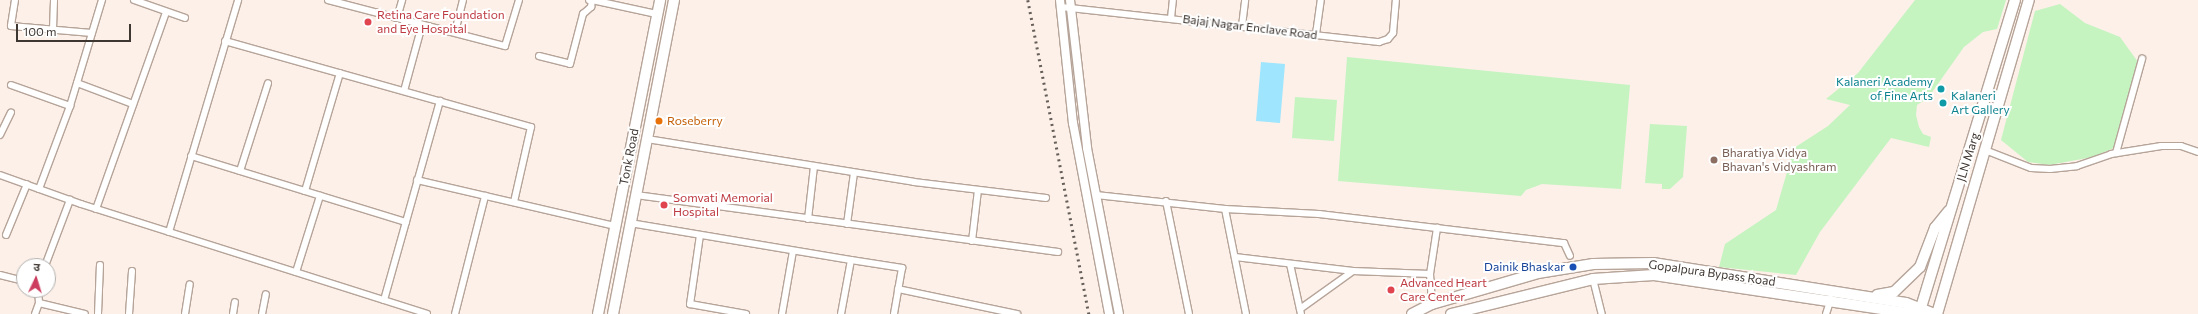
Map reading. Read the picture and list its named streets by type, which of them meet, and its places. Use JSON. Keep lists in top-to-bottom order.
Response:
{
  "streets": {
    "main road": ["Tonk Road", "JLN Marg", "Gopalpura Bypass Road"],
    "street": ["Bajaj Nagar Enclave Road"]
  },
  "crossings": [
    ["JLN Marg", "Gopalpura Bypass Road"]
  ],
  "places": [
    "Retina Care Foundation and Eye Hospital",
    "Kalaneri Academy of Fine Arts",
    "Kalaneri Art Gallery",
    "Roseberry",
    "Bharatiya Vidya Bhavan's Vidyashram",
    "Somvati Memorial Hospital",
    "Dainik Bhaskar",
    "Advanced Heart Care Center"
  ],
  "scale_bar": "100 m",
  "north": "top"
}
